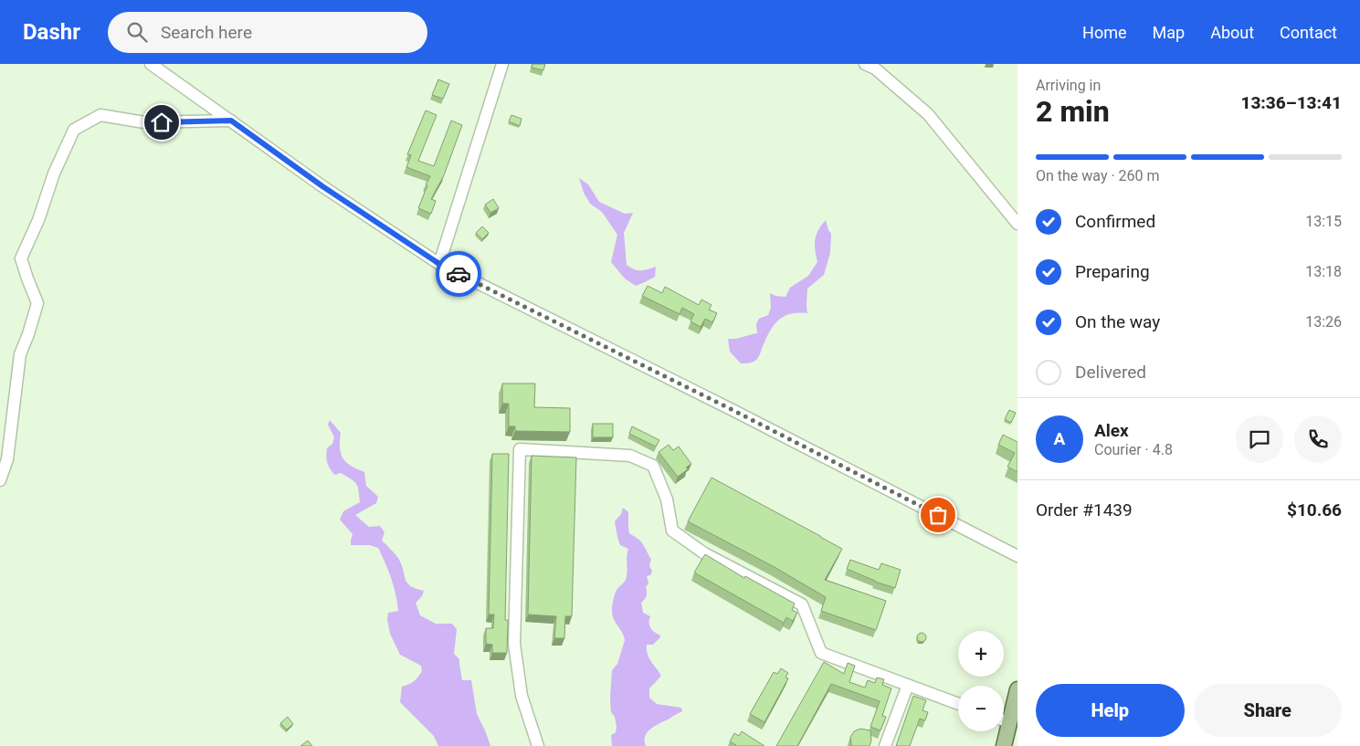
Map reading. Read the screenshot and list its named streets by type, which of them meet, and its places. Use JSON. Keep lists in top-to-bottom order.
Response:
{
  "page": {
    "header": "Dashr",
    "search": "Search here",
    "nav": [
      "Home",
      "Map",
      "About",
      "Contact"
    ],
    "heading": ["2 min", "Arriving in", "13:36–13:41"],
    "panel": [
      "Alex",
      "Courier · 4.8",
      "Order #1439",
      "$10.66"
    ],
    "bar": "On the way · 260 m",
    "list": [
      ["Confirmed", "13:15"],
      ["Preparing", "13:18"],
      ["On the way", "13:26"],
      "Delivered"
    ],
    "round": "A",
    "map_buttons": ["+", "−"],
    "buttons": ["Help", "Share"]
  }
}
